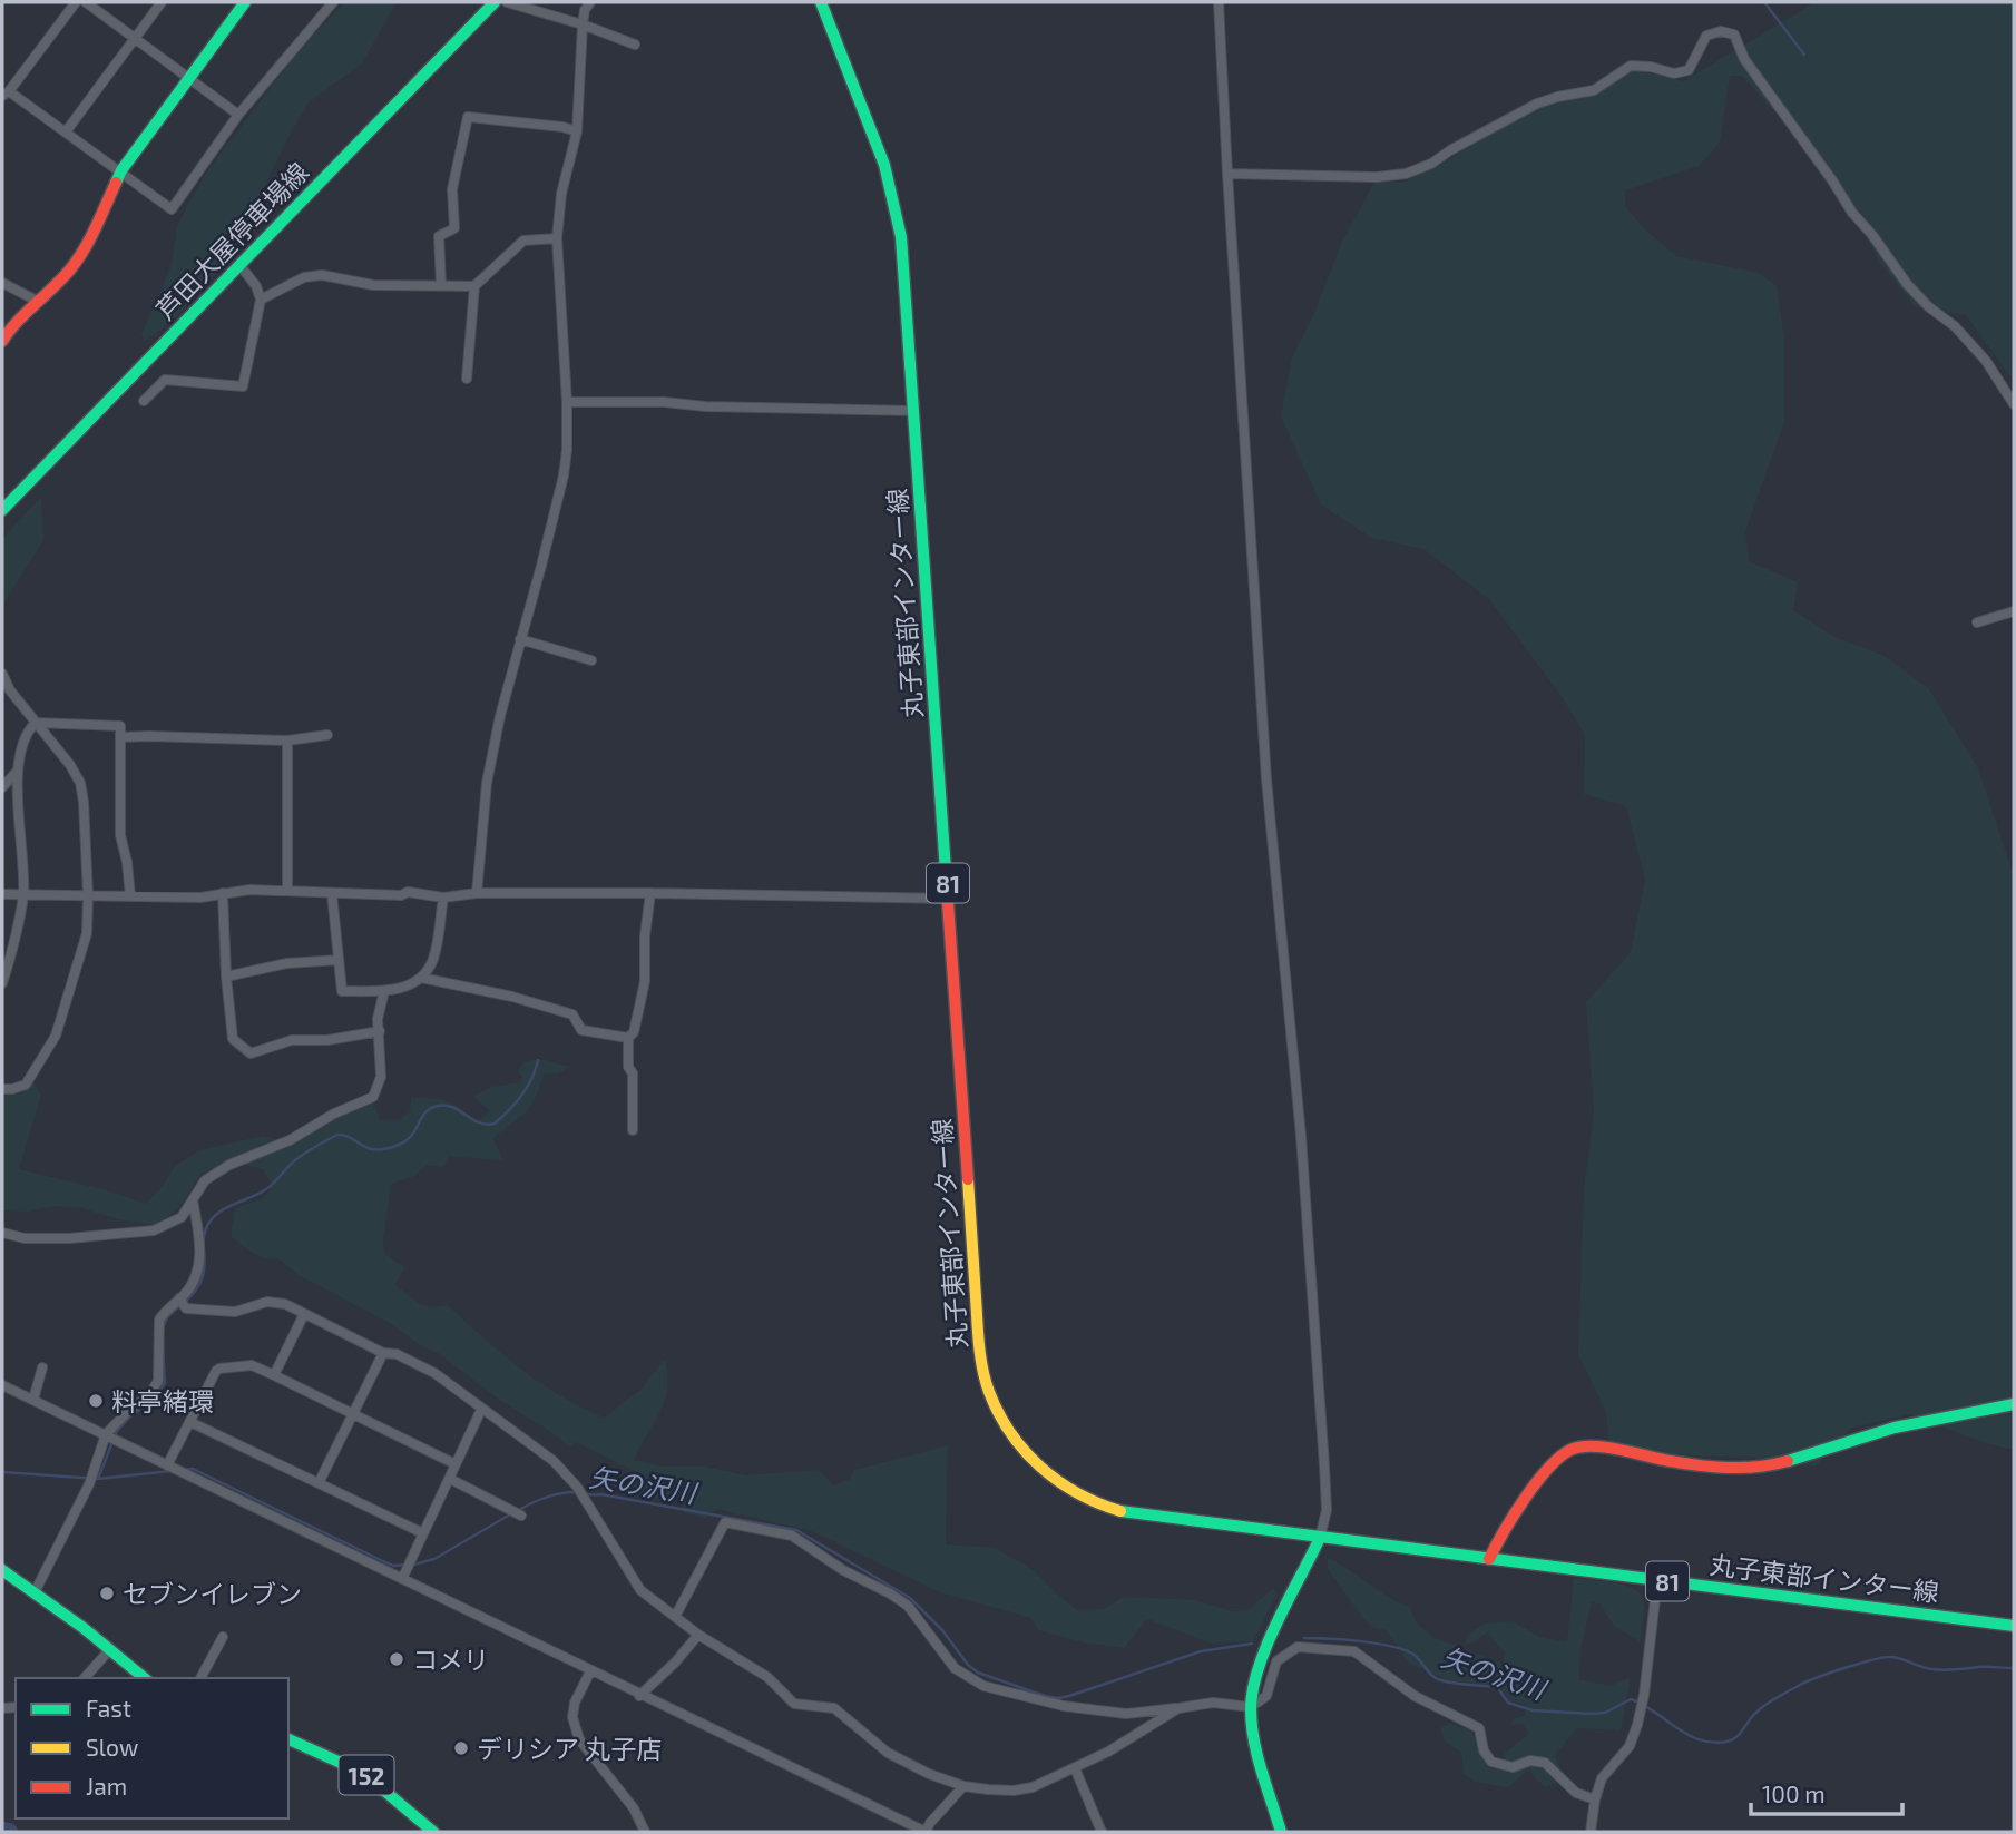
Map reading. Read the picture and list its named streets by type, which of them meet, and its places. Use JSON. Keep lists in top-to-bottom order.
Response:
{
  "streets": {
    "main road": [
      "芦田大屋停車場線",
      "丸子東部インター線",
      "81",
      "152"
    ]
  },
  "water": ["矢の沢川"],
  "places": [
    "料亭緒環",
    "セブンイレブン",
    "コメリ",
    "デリシア 丸子店"
  ],
  "legend": ["Fast", "Slow", "Jam"],
  "scale_bar": "100 m"
}
